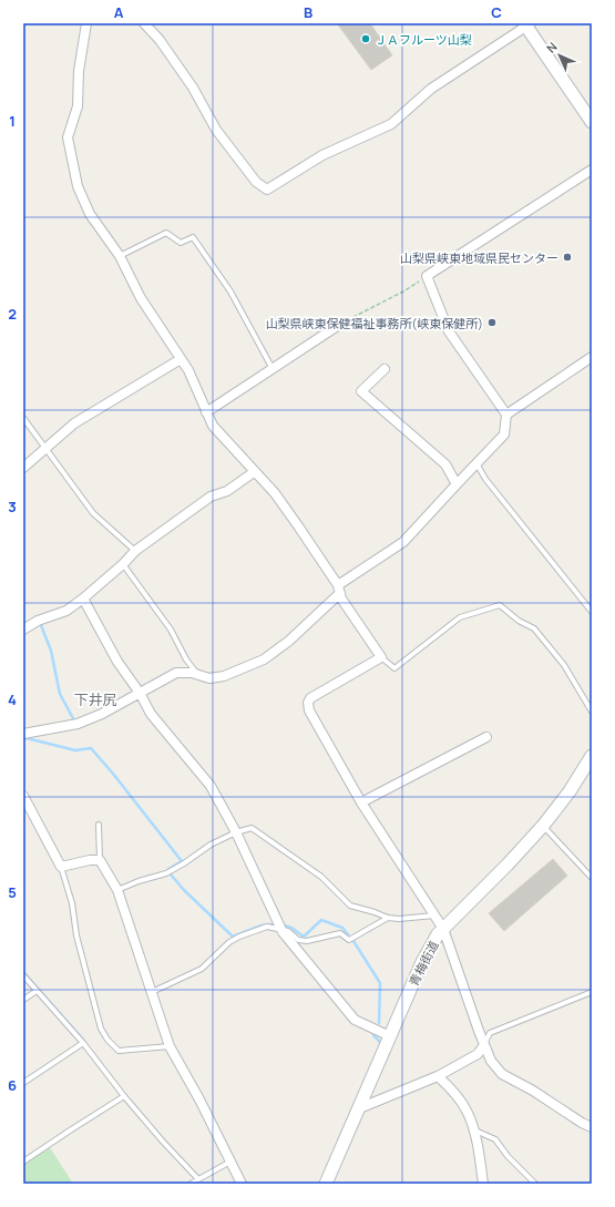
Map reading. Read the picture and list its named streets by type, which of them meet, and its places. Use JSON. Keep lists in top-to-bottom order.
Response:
{
  "streets": {
    "main road": ["青梅街道"]
  },
  "districts": ["下井尻"],
  "places": ["ＪＡフルーツ山梨", "山梨県峡東地域県民センター", "山梨県峡東保健福祉事務所(峡東保健所)"],
  "north": "top left",
  "grid": {
    "columns": ["A", "B", "C"],
    "rows": [
      "1",
      "2",
      "3",
      "4",
      "5",
      "6"
    ]
  }
}
